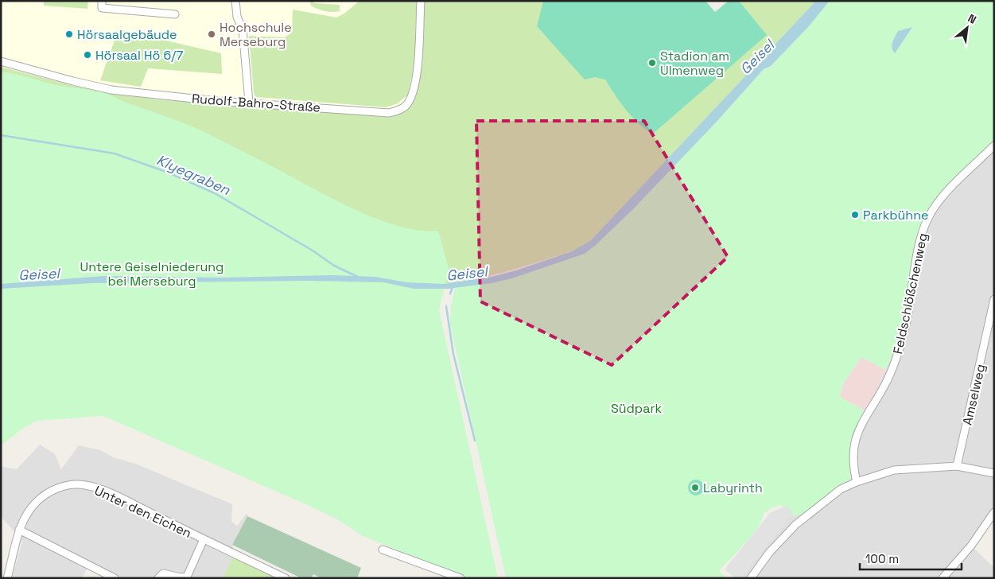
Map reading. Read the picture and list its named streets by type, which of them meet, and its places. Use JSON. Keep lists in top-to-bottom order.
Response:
{
  "streets": {
    "street": [
      "Rudolf-Bahro-Straße",
      "Feldschlößchenweg",
      "Amselweg",
      "Unter den Eichen"
    ]
  },
  "water": ["Geisel", "Klyegraben"],
  "parks": ["Untere Geiselniederung bei Merseburg", "Südpark"],
  "places": [
    "Hörsaalgebäude",
    "Hochschule Merseburg",
    "Hörsaal Hö 6/7",
    "Stadion am Ulmenweg",
    "Parkbühne",
    "Labyrinth"
  ],
  "scale_bar": "100 m",
  "north": "top right"
}
